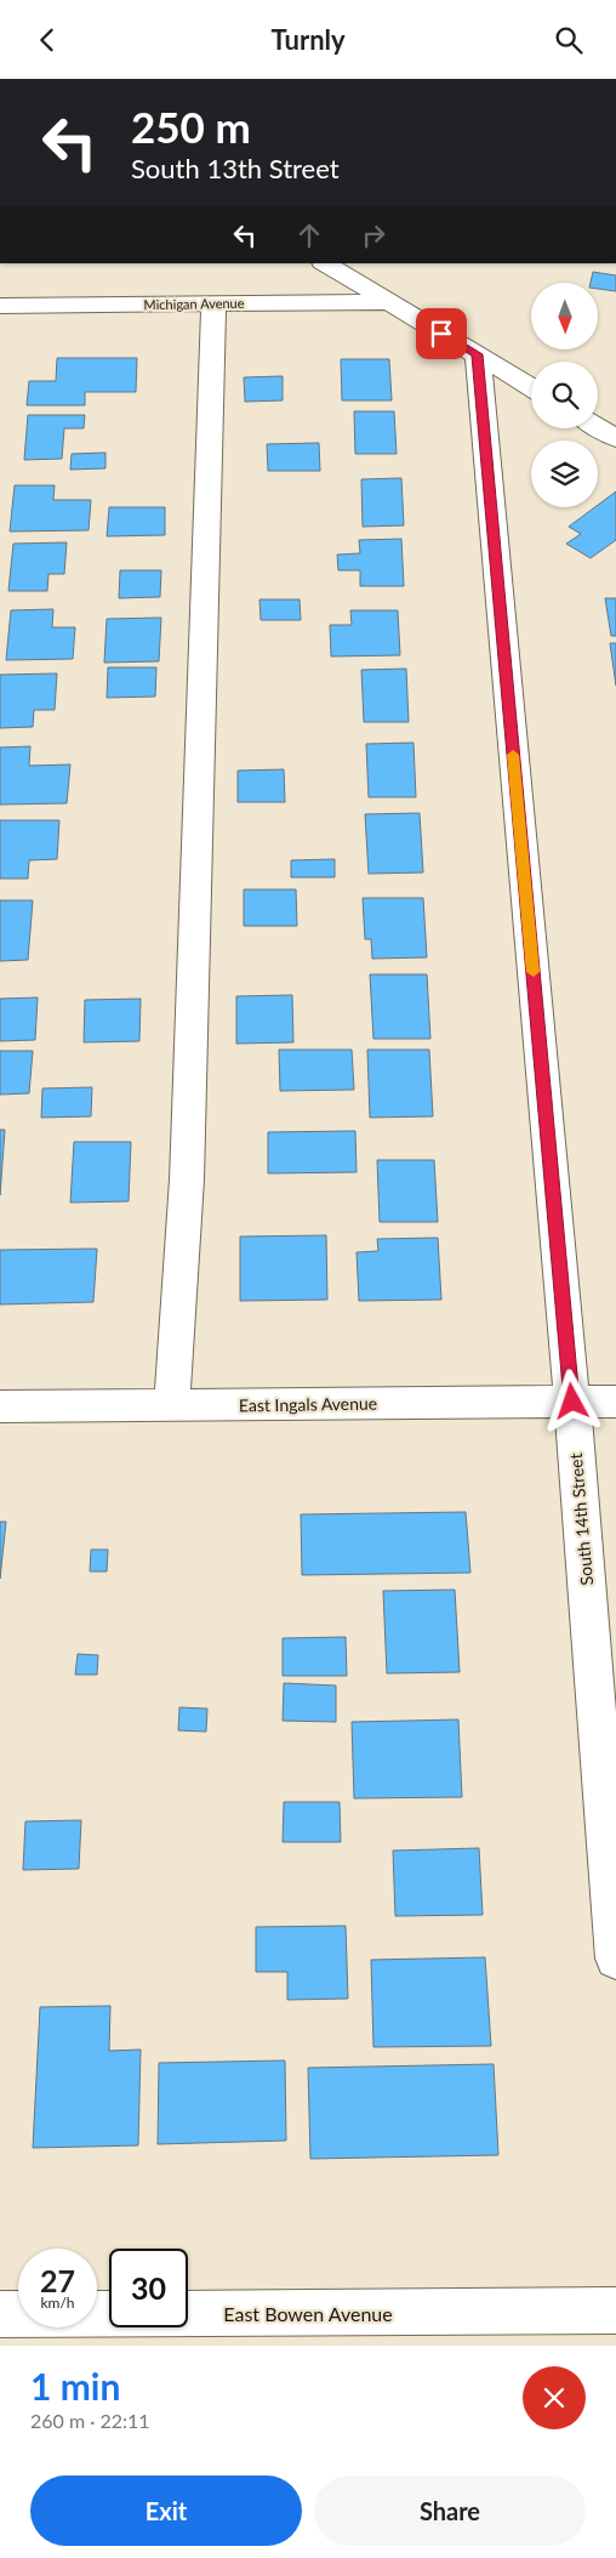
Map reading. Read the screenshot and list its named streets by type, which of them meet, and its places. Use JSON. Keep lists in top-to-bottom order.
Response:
{
  "streets": {
    "street": [
      "Michigan Avenue",
      "East Ingals Avenue",
      "South 14th Street",
      "East Bowen Avenue"
    ]
  },
  "crossings": [
    ["East Ingals Avenue", "South 14th Street"]
  ],
  "north": "bottom",
  "page": {
    "header": "Turnly",
    "turn": ["250 m", "South 13th Street"],
    "speed": "27 km/h",
    "limit": "30",
    "heading": ["1 min", "260 m · 22:11"],
    "buttons": ["Exit", "Share"]
  }
}
